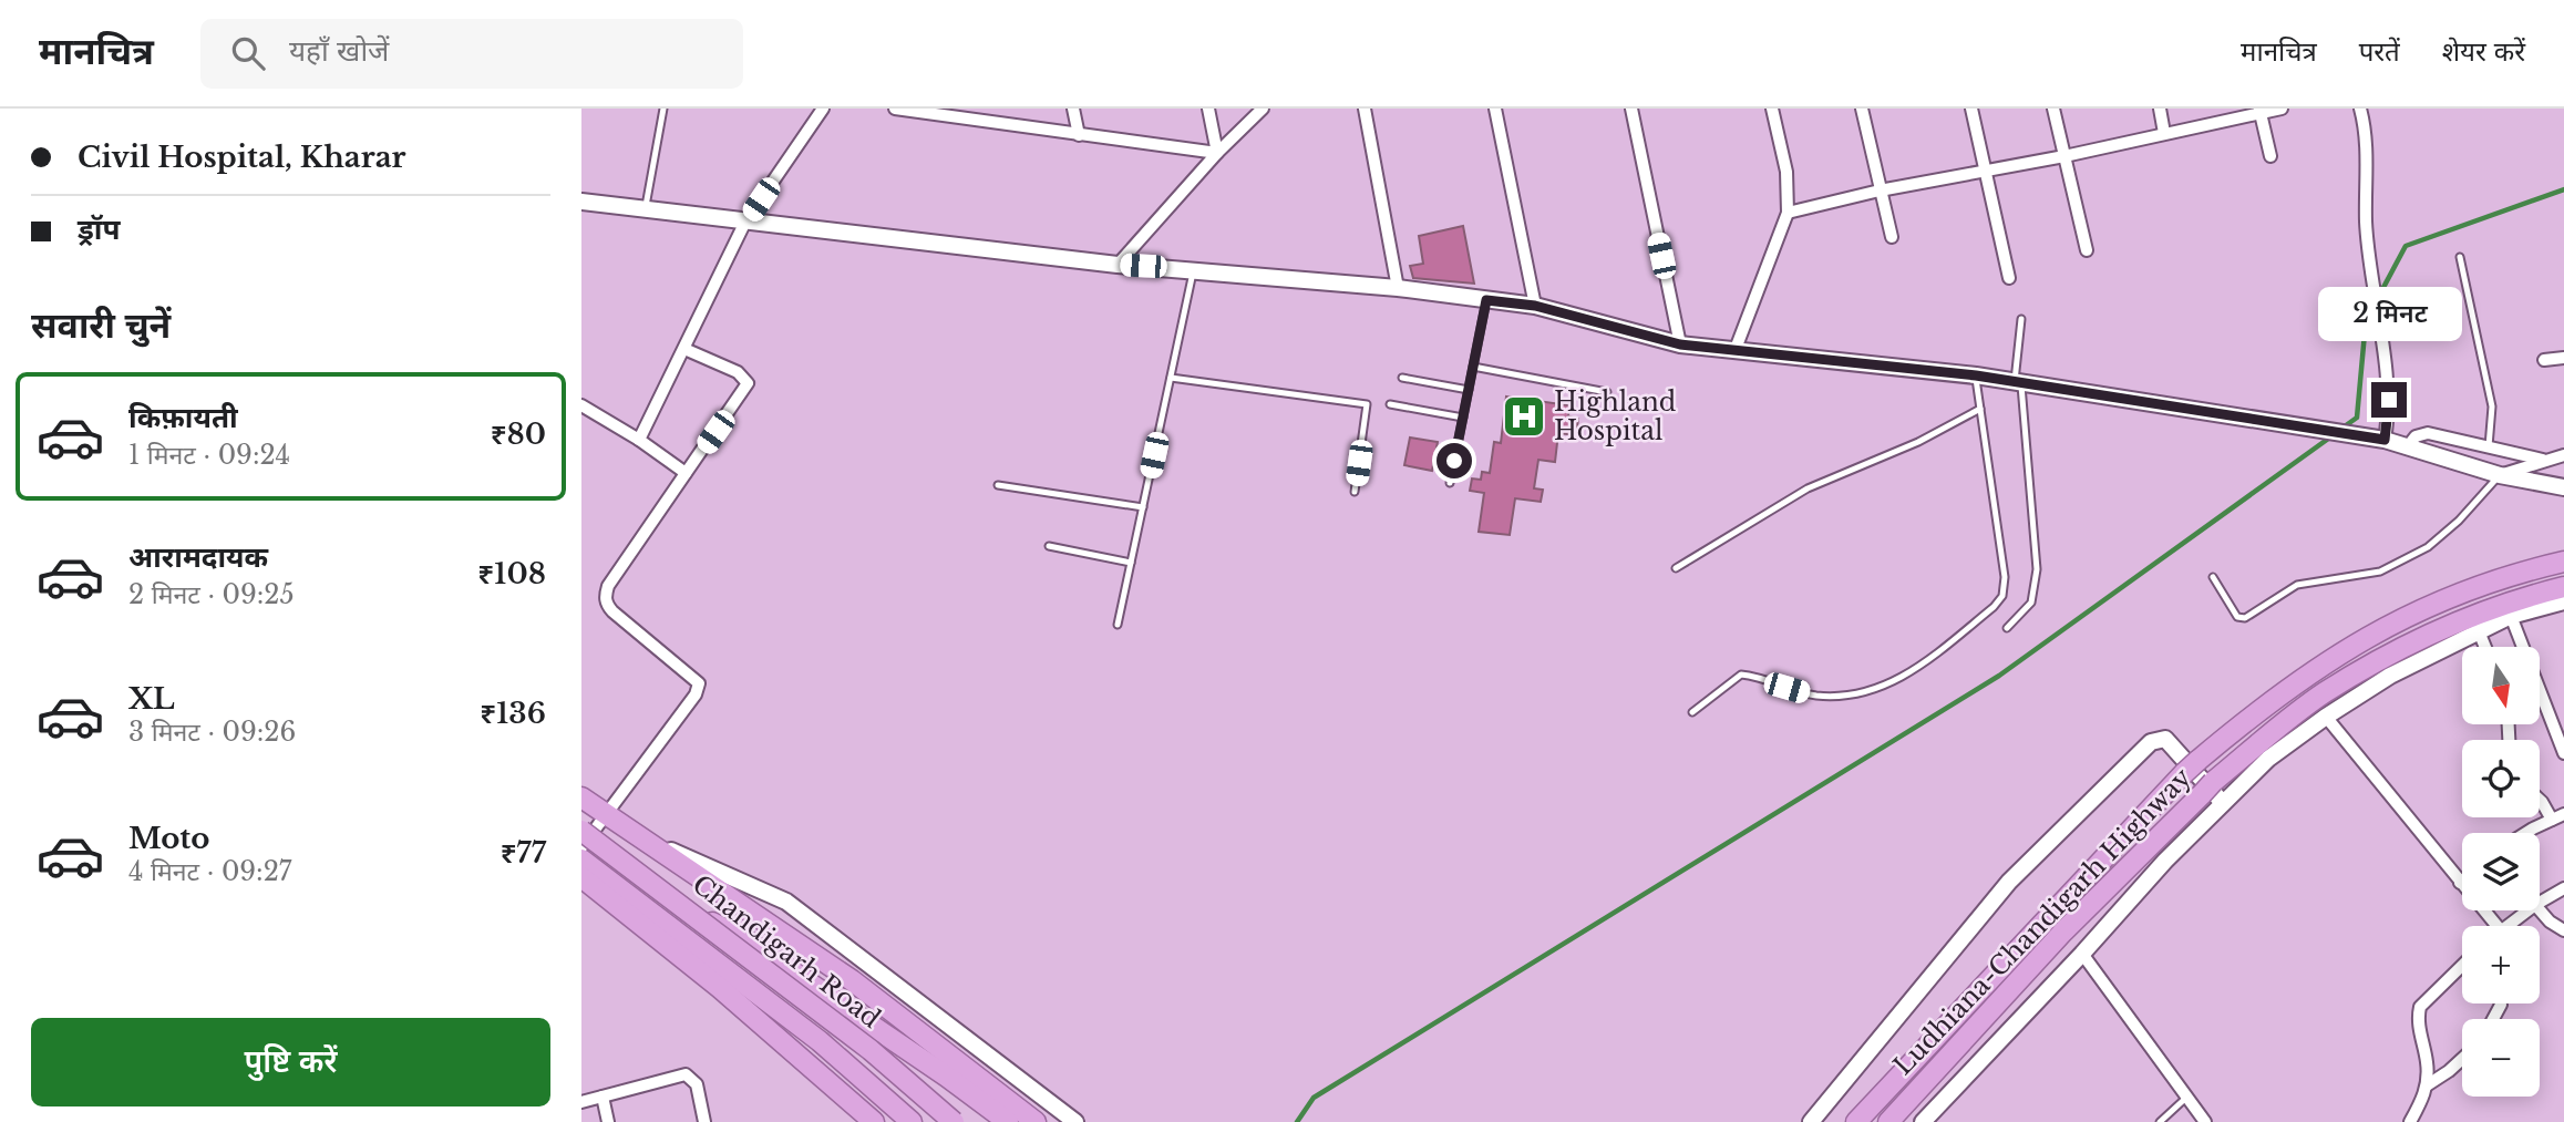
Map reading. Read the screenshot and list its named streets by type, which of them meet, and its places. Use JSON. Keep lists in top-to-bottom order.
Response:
{
  "streets": {
    "highway": ["Ludhiana-Chandigarh Highway", "Chandigarh Road"]
  },
  "places": {
    "hospital": ["Highland Hospital"]
  },
  "north": "bottom",
  "page": {
    "header": "मानचित्र",
    "search": "यहाँ खोजें",
    "nav": ["मानचित्र", "परतें", "शेयर करें"],
    "banner": ["Civil Hospital, Kharar", "ड्रॉप"],
    "heading": "सवारी चुनें",
    "bubble": "2 मिनट",
    "list": [
      {
        "name": "किफ़ायती",
        "note": "1 मिनट · 09:24",
        "value": "₹80"
      },
      {
        "name": "आरामदायक",
        "note": "2 मिनट · 09:25",
        "value": "₹108"
      },
      {
        "name": "XL",
        "note": "3 मिनट · 09:26",
        "value": "₹136"
      },
      {
        "name": "Moto",
        "note": "4 मिनट · 09:27",
        "value": "₹77"
      }
    ],
    "map_buttons": ["+", "−"],
    "buttons": "पुष्टि करें"
  }
}
